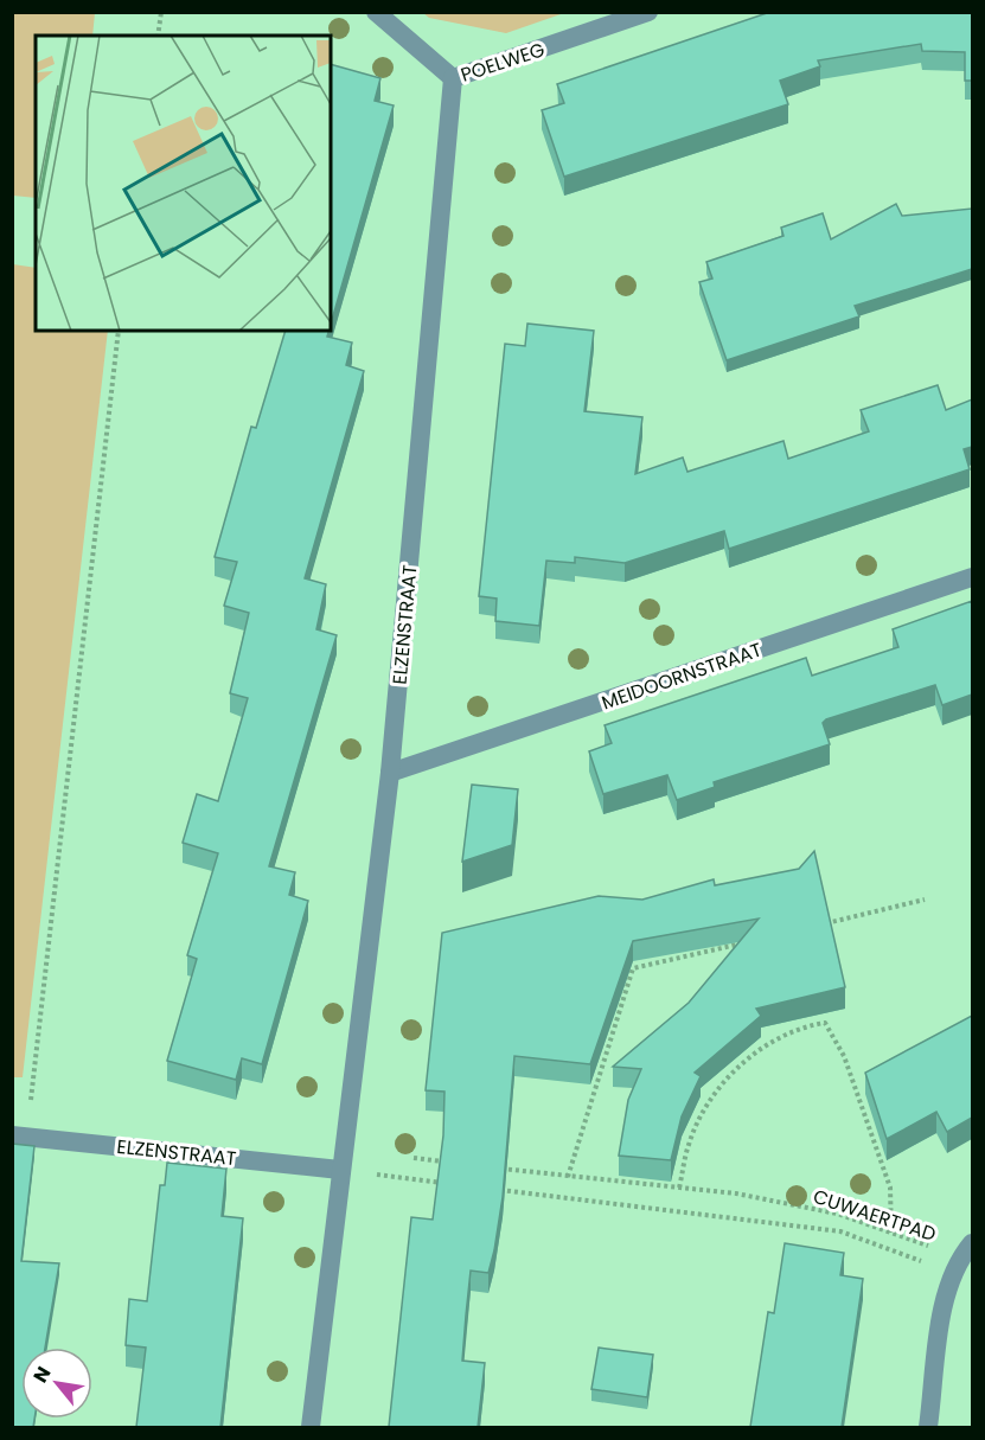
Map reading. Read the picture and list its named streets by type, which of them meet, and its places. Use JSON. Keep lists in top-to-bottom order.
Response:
{
  "streets": {
    "street": ["POELWEG", "ELZENSTRAAT", "MEIDOORNSTRAAT"],
    "path": ["CUWAERTPAD"]
  },
  "crossings": [
    ["POELWEG", "ELZENSTRAAT"],
    ["ELZENSTRAAT", "MEIDOORNSTRAAT"]
  ],
  "north": "top left"
}
